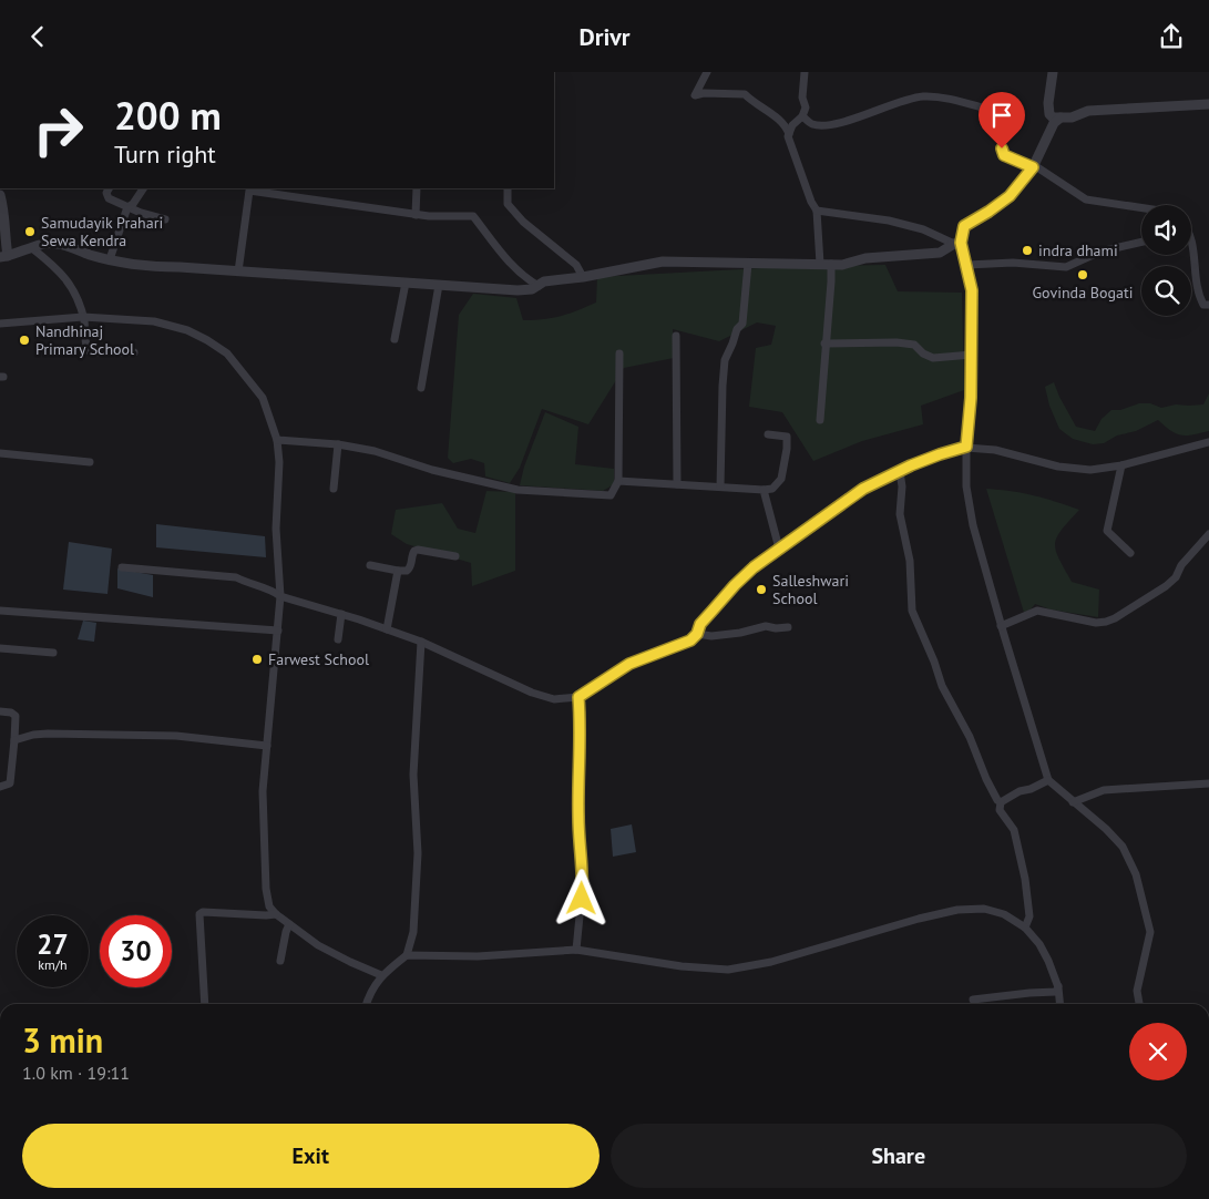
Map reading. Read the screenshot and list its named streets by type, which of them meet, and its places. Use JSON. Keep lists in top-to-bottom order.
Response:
{
  "places": [
    "Samudayik Prahari Sewa Kendra",
    "indra dhami",
    "Govinda Bogati",
    "Nandhinaj Primary School",
    "Salleshwari School",
    "Farwest School"
  ],
  "page": {
    "header": "Drivr",
    "turn": ["200 m", "Turn right"],
    "speed": "27 km/h",
    "limit": "30",
    "heading": ["3 min", "1.0 km · 19:11"],
    "buttons": ["Exit", "Share"]
  }
}
